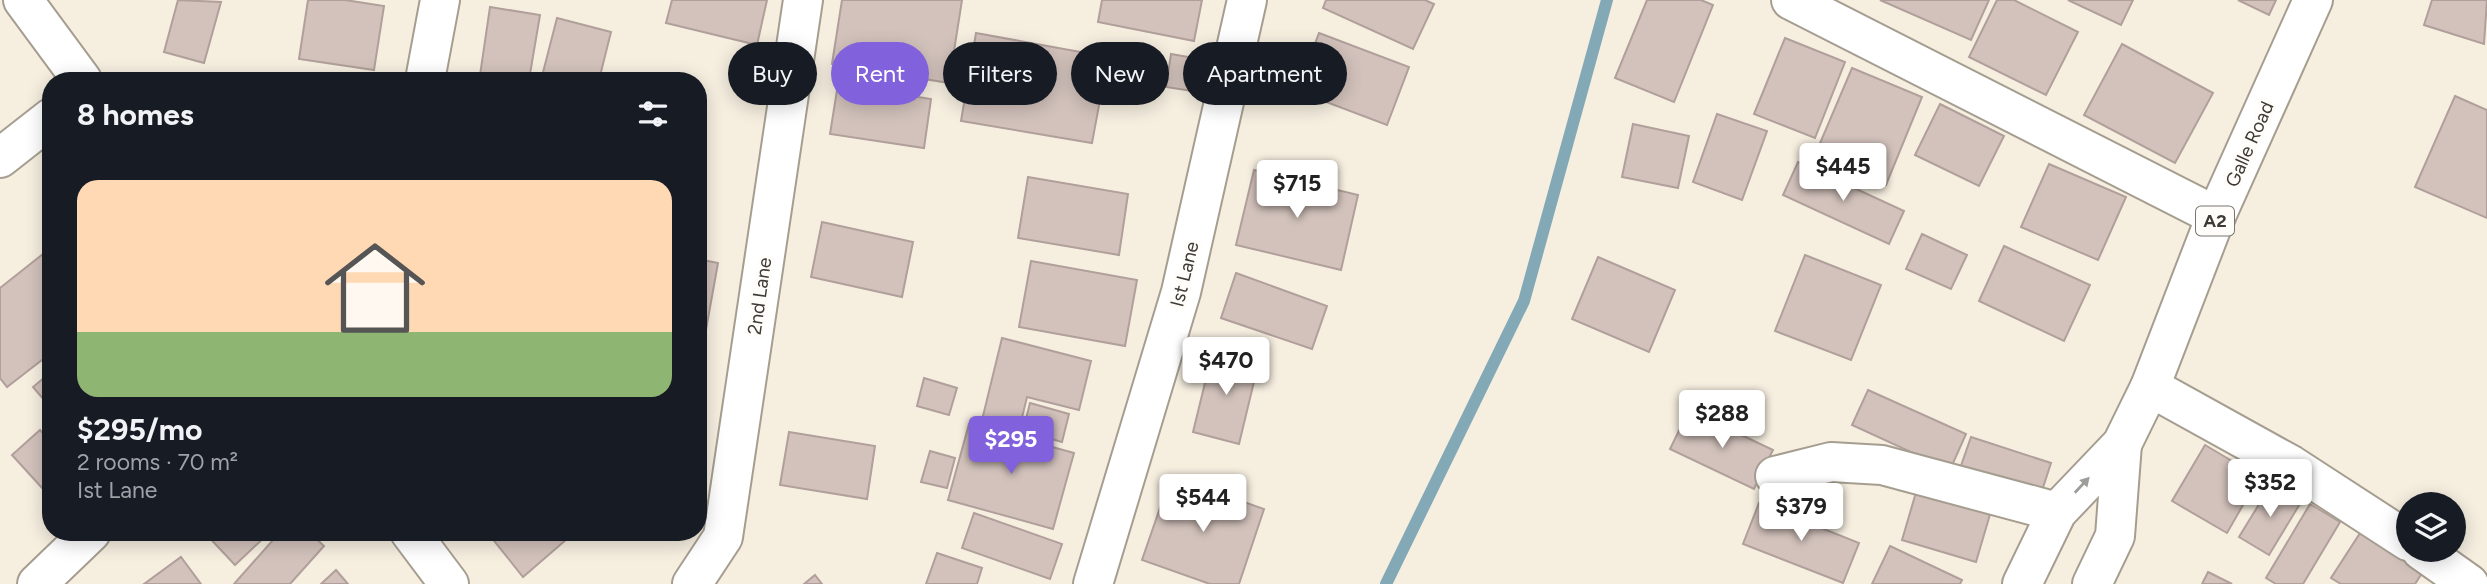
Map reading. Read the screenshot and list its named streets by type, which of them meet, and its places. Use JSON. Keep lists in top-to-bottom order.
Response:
{
  "streets": {
    "main road": [
      "Galle Road",
      "A2",
      "Ist Lane",
      "2nd Lane"
    ]
  },
  "page": {
    "chip": [
      "Buy",
      "Rent",
      "Filters",
      "New",
      "Apartment"
    ],
    "heading": "8 homes",
    "price": [
      "$445",
      "$715",
      "$470",
      "$288",
      "$295",
      "$352",
      "$544",
      "$379"
    ],
    "list": [
      {
        "name": "$295/mo",
        "note": "2 rooms · 70 m² · Ist Lane"
      }
    ]
  }
}
